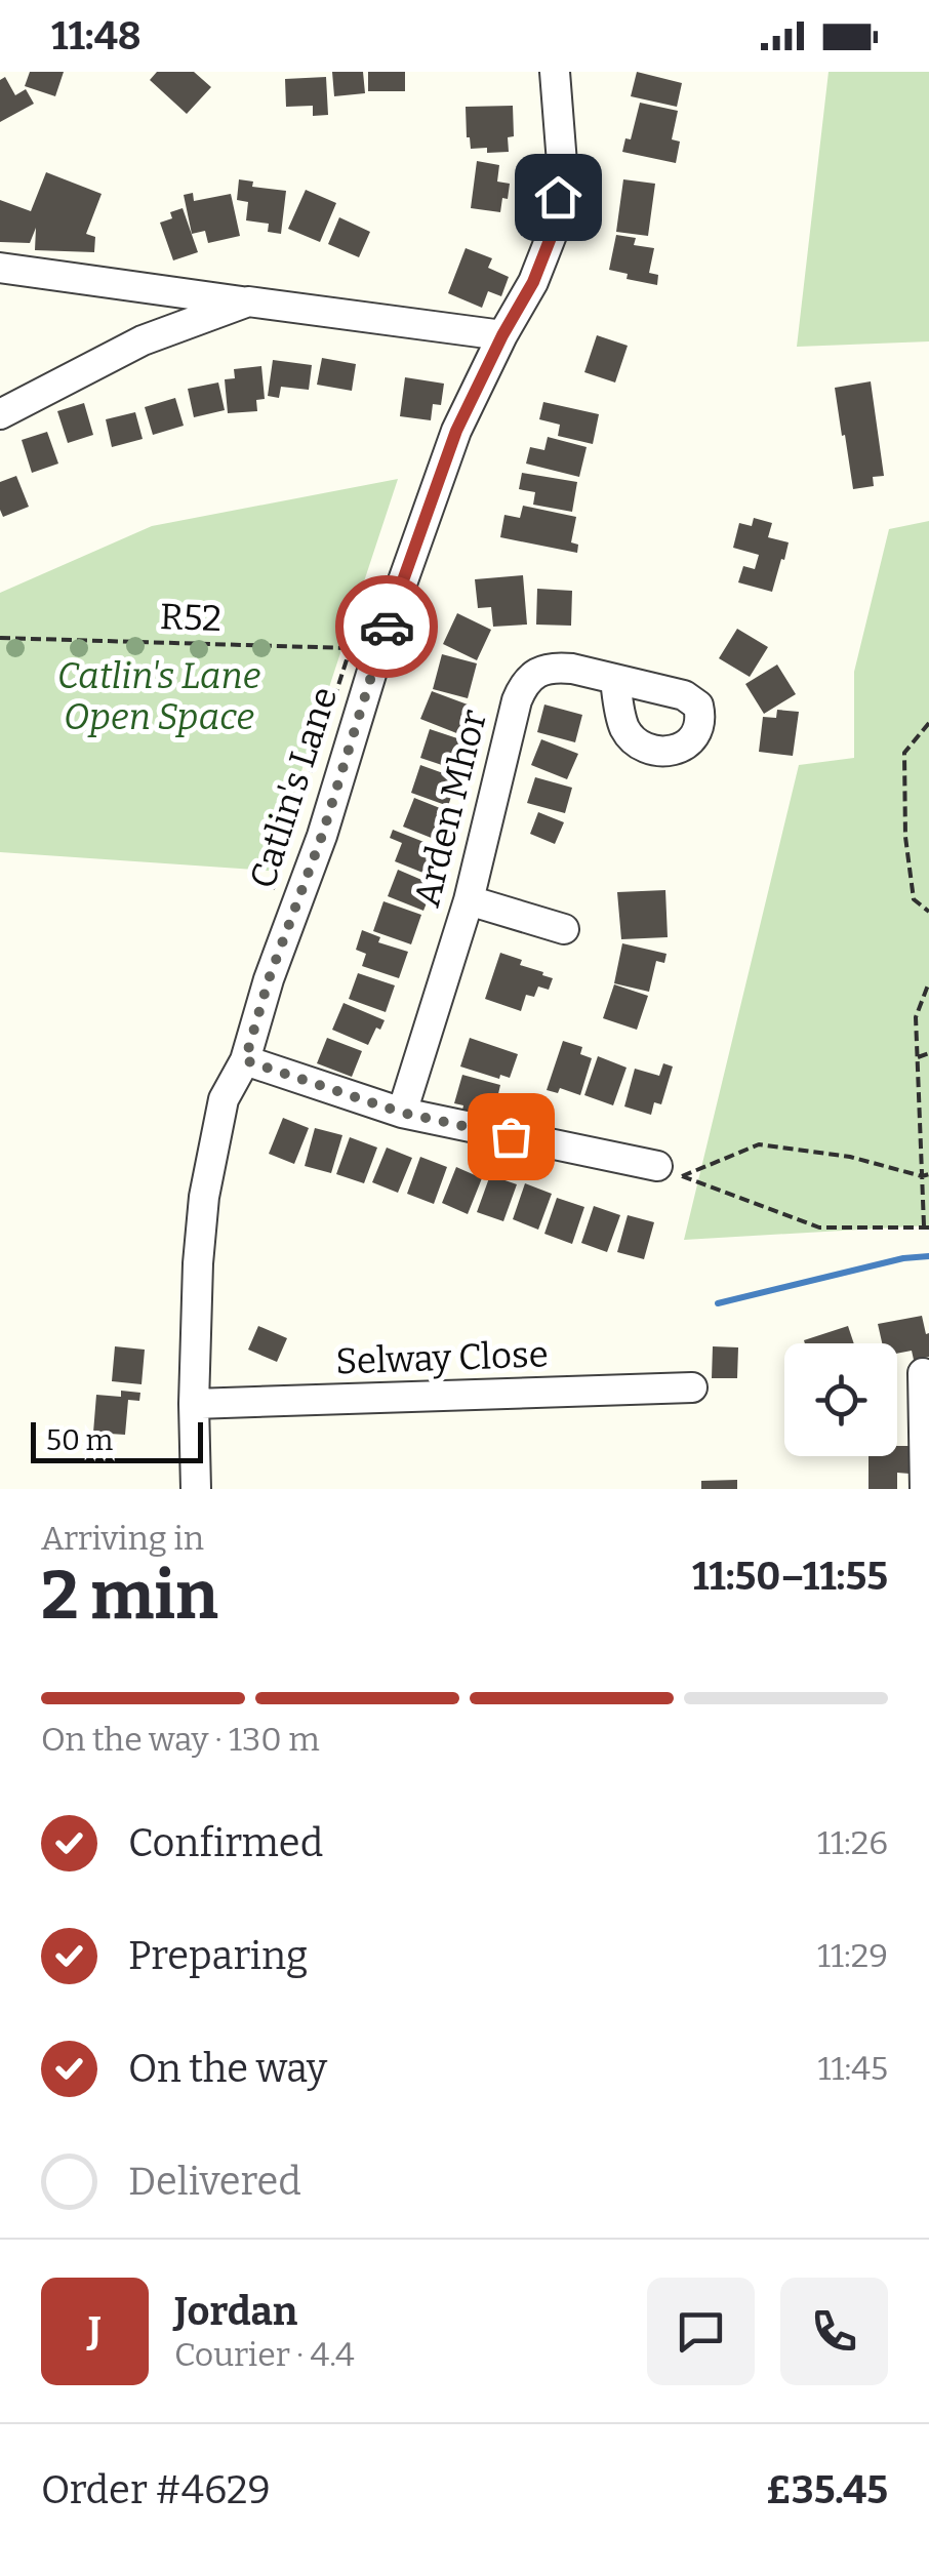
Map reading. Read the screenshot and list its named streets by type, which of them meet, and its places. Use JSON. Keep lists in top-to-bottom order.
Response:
{
  "streets": {
    "street": ["Catlin's Lane", "Arden Mhor", "Selway Close"],
    "path": ["R52"]
  },
  "crossings": [
    ["R52", "Catlin's Lane"],
    ["Catlin's Lane", "Selway Close"]
  ],
  "parks": ["Catlin's Lane Open Space"],
  "scale_bar": "50 m",
  "page": {
    "status": "11:48",
    "scale": "50 m",
    "heading": ["2 min", "Arriving in", "11:50–11:55"],
    "panel": [
      "Jordan",
      "Courier · 4.4",
      "Order #4629",
      "£35.45"
    ],
    "bar": "On the way · 130 m",
    "list": [
      ["Confirmed", "11:26"],
      ["Preparing", "11:29"],
      ["On the way", "11:45"],
      "Delivered"
    ],
    "round": "J"
  }
}
